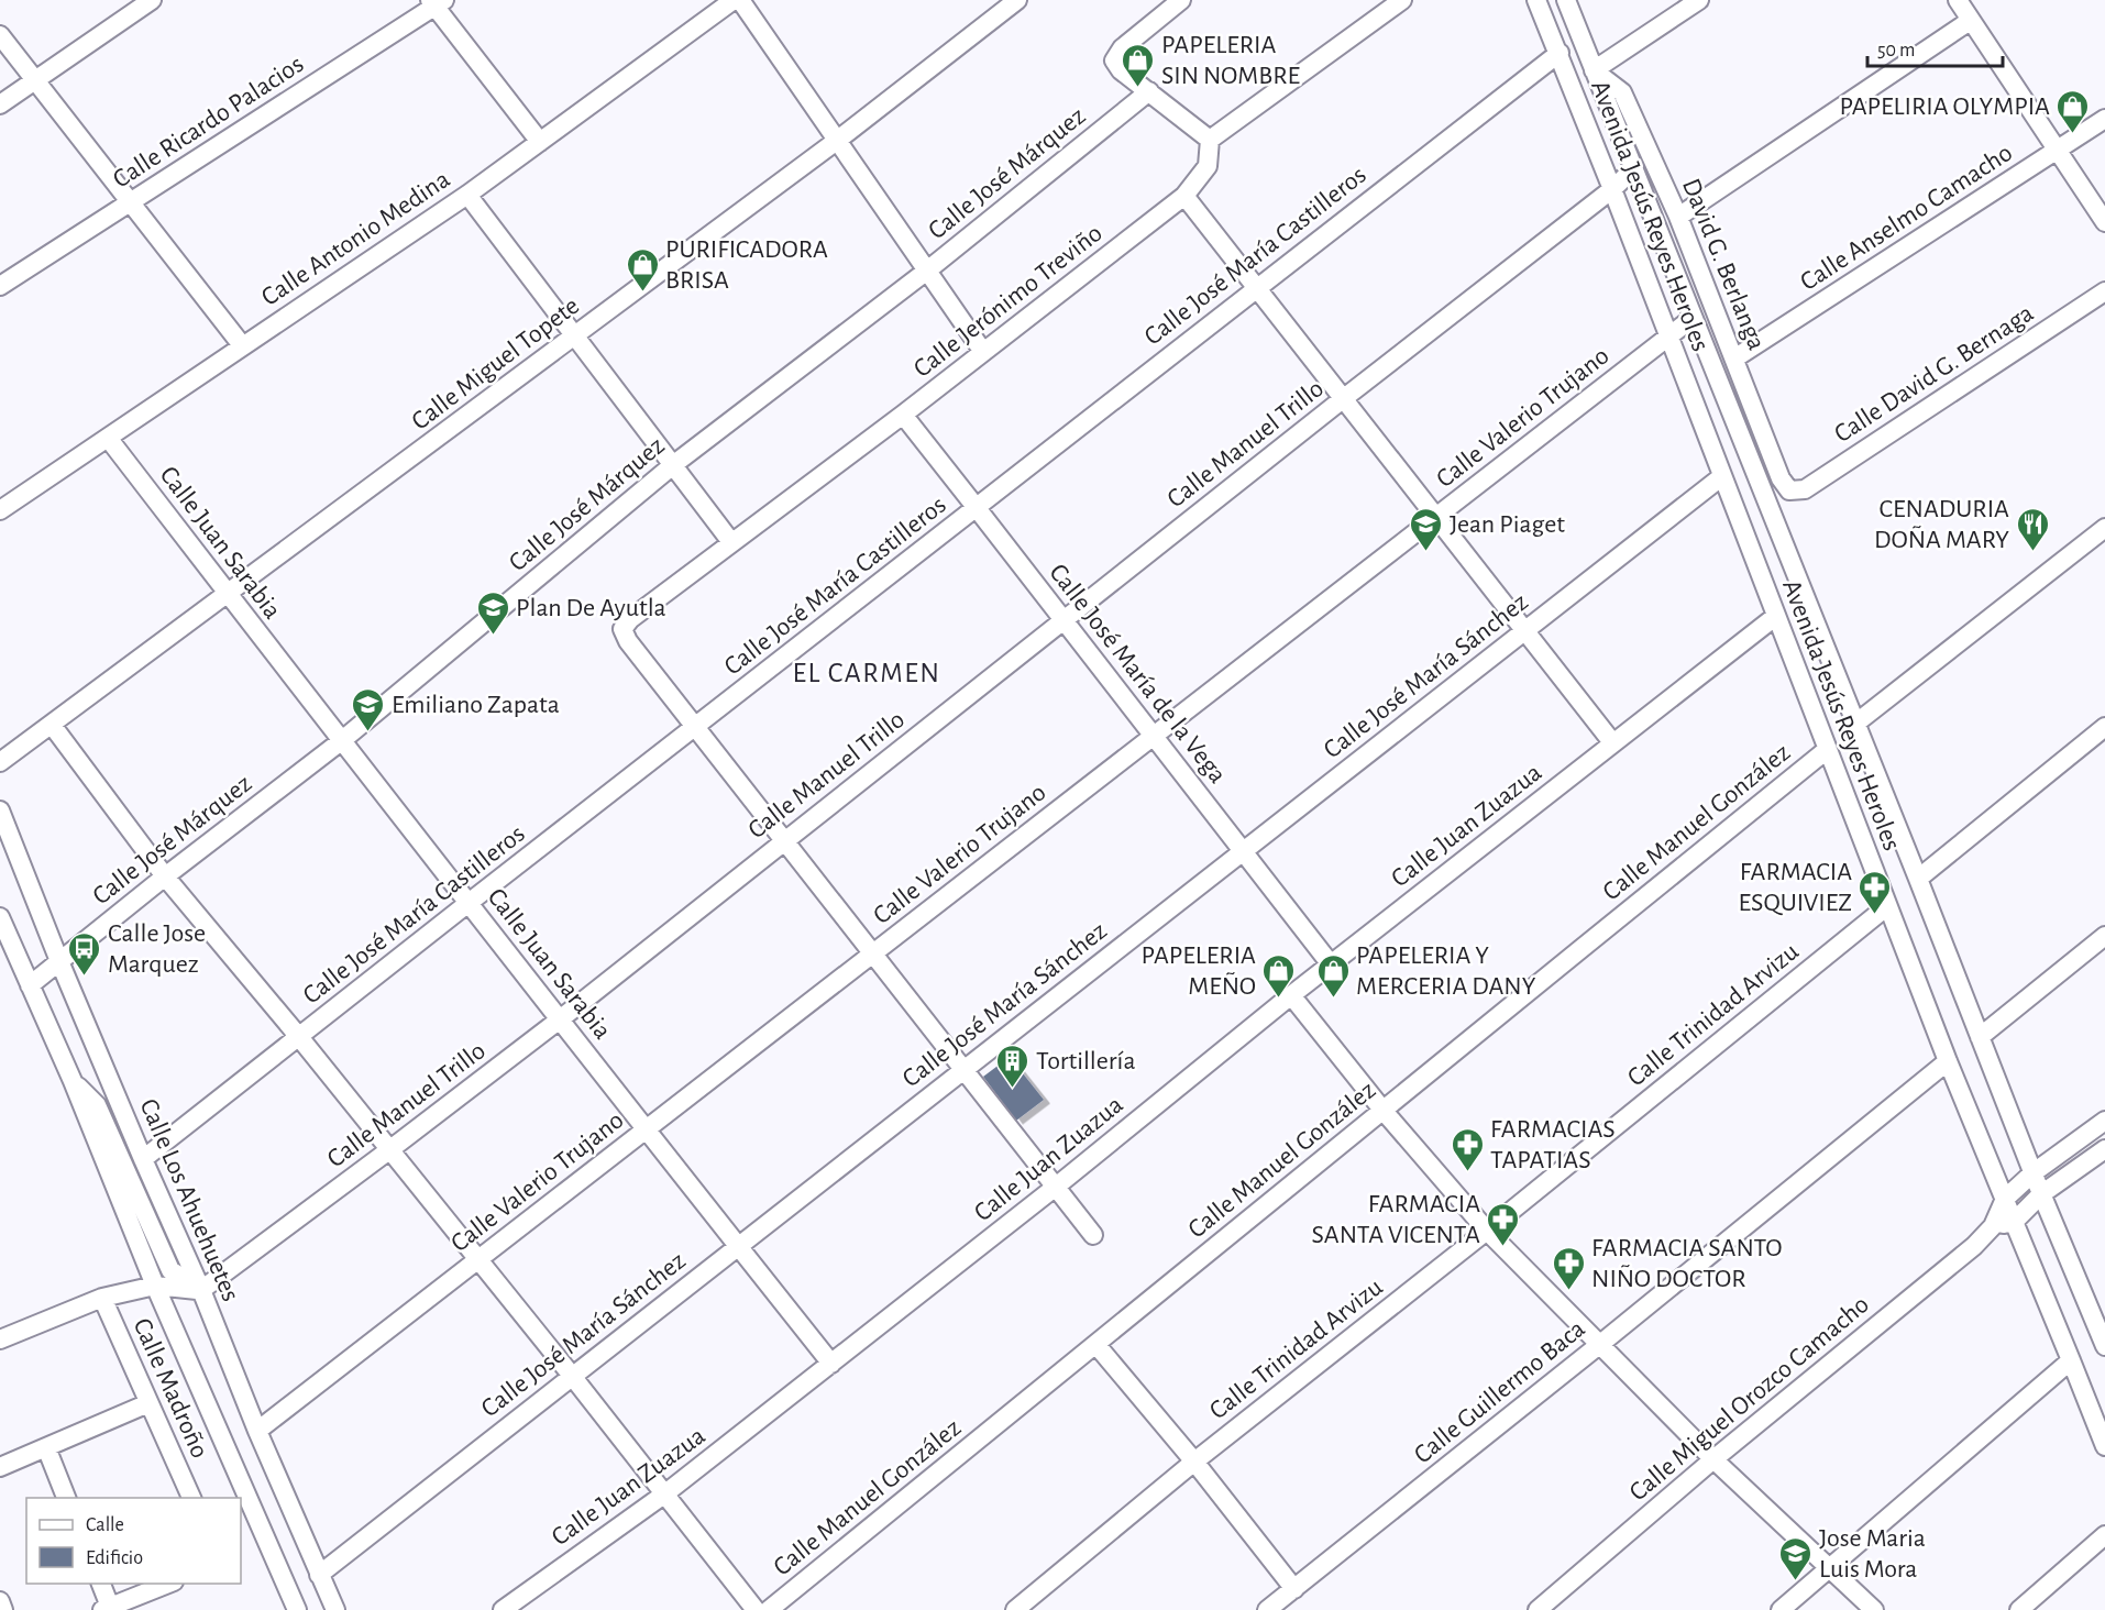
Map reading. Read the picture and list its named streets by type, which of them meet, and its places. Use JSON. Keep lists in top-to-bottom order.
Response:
{
  "streets": {
    "street": [
      "Calle Ricardo Palacios",
      "Calle José Márquez",
      "Avenida Jesús Reyes Heroles",
      "Calle Anselmo Camacho",
      "Calle Antonio Medina",
      "Calle José María Castilleros",
      "David G. Berlanga",
      "Calle Jerónimo Treviño",
      "Calle Miguel Topete",
      "Calle David G. Bernaga",
      "Calle Valerio Trujano",
      "Calle Manuel Trillo",
      "Calle Juan Sarabia",
      "Calle José María de la Vega",
      "Calle José María Sánchez",
      "Calle Manuel González",
      "Calle Juan Zuazua",
      "Calle Trinidad Arvizu",
      "Calle Los Ahuehuetes",
      "Calle Madroño",
      "Calle Guillermo Baca",
      "Calle Miguel Orozco Camacho"
    ]
  },
  "crossings": [
    ["Calle José Márquez", "Calle Juan Sarabia"],
    ["Calle José Márquez", "Calle Los Ahuehuetes"],
    ["Avenida Jesús Reyes Heroles", "Calle José María Castilleros"],
    ["Avenida Jesús Reyes Heroles", "David G. Berlanga"],
    ["Avenida Jesús Reyes Heroles", "Calle Valerio Trujano"],
    ["Avenida Jesús Reyes Heroles", "Calle Manuel Trillo"],
    ["Avenida Jesús Reyes Heroles", "Calle José María Sánchez"],
    ["Avenida Jesús Reyes Heroles", "Calle Manuel González"],
    ["Avenida Jesús Reyes Heroles", "Calle Juan Zuazua"],
    ["Avenida Jesús Reyes Heroles", "Calle Trinidad Arvizu"],
    ["Avenida Jesús Reyes Heroles", "Calle Guillermo Baca"],
    ["Avenida Jesús Reyes Heroles", "Calle Miguel Orozco Camacho"],
    ["Calle Anselmo Camacho", "David G. Berlanga"],
    ["Calle Antonio Medina", "Calle Juan Sarabia"],
    ["Calle José María Castilleros", "Calle Jerónimo Treviño"],
    ["Calle José María Castilleros", "Calle Juan Sarabia"],
    ["Calle José María Castilleros", "Calle José María de la Vega"],
    ["Calle José María Castilleros", "Calle Los Ahuehuetes"],
    ["David G. Berlanga", "Calle David G. Bernaga"],
    ["Calle Jerónimo Treviño", "Calle José María de la Vega"],
    ["Calle Miguel Topete", "Calle Juan Sarabia"],
    ["Calle Valerio Trujano", "Calle Juan Sarabia"],
    ["Calle Valerio Trujano", "Calle José María de la Vega"],
    ["Calle Valerio Trujano", "Calle Los Ahuehuetes"],
    ["Calle Manuel Trillo", "Calle Juan Sarabia"],
    ["Calle Manuel Trillo", "Calle José María de la Vega"],
    ["Calle Manuel Trillo", "Calle Los Ahuehuetes"],
    ["Calle Juan Sarabia", "Calle José María Sánchez"],
    ["Calle Juan Sarabia", "Calle Juan Zuazua"],
    ["Calle José María de la Vega", "Calle José María Sánchez"],
    ["Calle José María de la Vega", "Calle Juan Zuazua"],
    ["Calle José María Sánchez", "Calle Los Ahuehuetes"]
  ],
  "districts": ["EL CARMEN"],
  "places": {
    "shop": [
      "PAPELERIA SIN NOMBRE",
      "PAPELIRIA OLYMPIA",
      "PURIFICADORA BRISA",
      "PAPELERIA MEÑO",
      "PAPELERIA Y MERCERIA DANY"
    ],
    "school or university": [
      "Jean Piaget",
      "Plan De Ayutla",
      "Emiliano Zapata",
      "Jose Maria Luis Mora"
    ],
    "restaurant": ["CENADURIA DOÑA MARY"],
    "pharmacy": [
      "FARMACIA ESQUIVIEZ",
      "FARMACIAS TAPATIAS",
      "FARMACIA SANTA VICENTA",
      "FARMACIA SANTO NIÑO DOCTOR"
    ],
    "bus stop": ["Calle Jose Marquez"],
    "building": ["Tortillería"]
  },
  "legend": ["Calle", "Edificio"],
  "scale_bar": "50 m"
}
